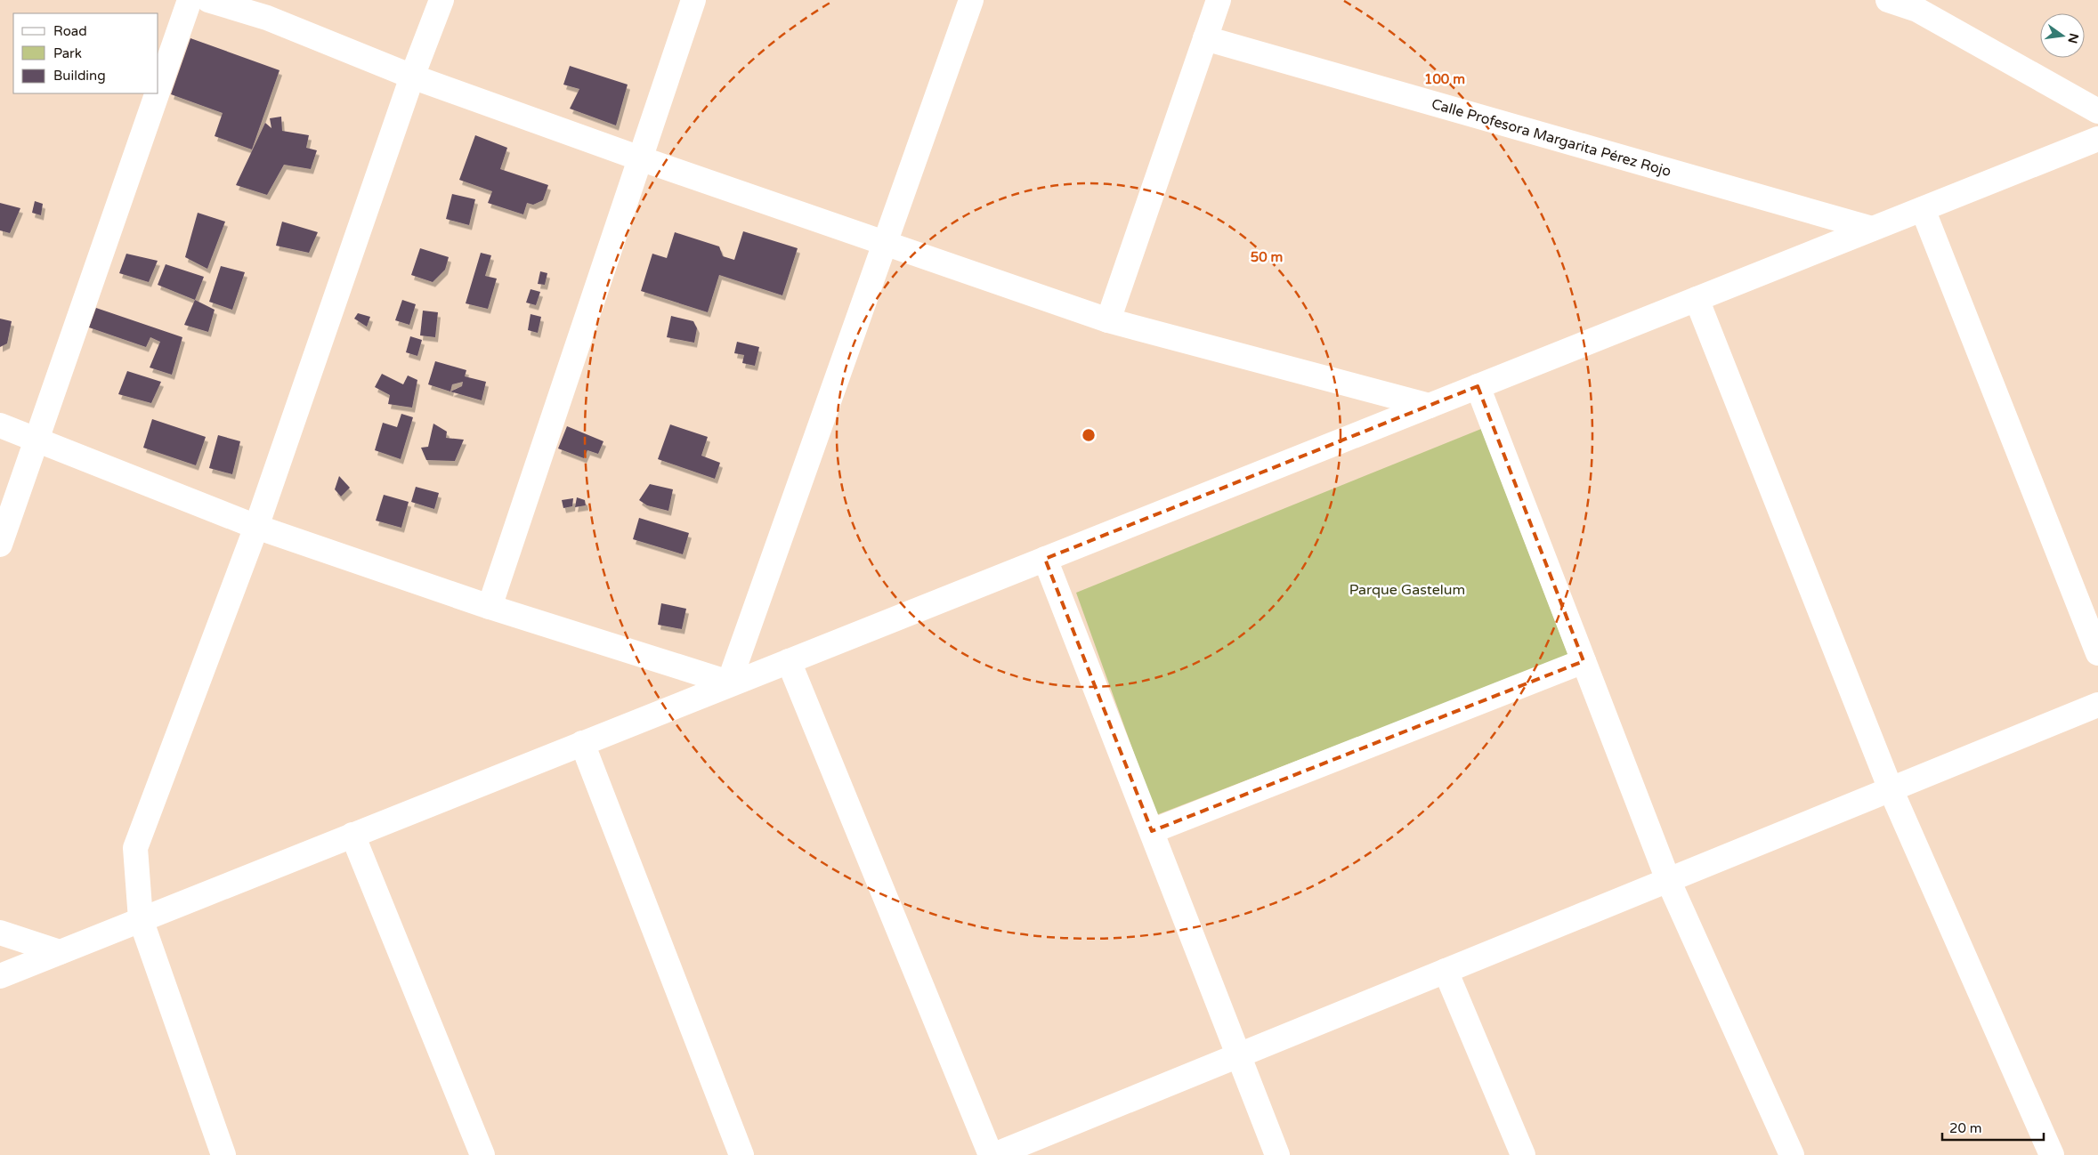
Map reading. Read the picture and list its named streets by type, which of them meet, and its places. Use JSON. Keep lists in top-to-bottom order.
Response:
{
  "streets": {
    "street": ["Calle Profesora Margarita Pérez Rojo"]
  },
  "parks": ["Parque Gastelum"],
  "legend": ["Road", "Park", "Building"],
  "scale_bar": "20 m",
  "north": "right",
  "rings": ["100 m", "50 m"]
}
